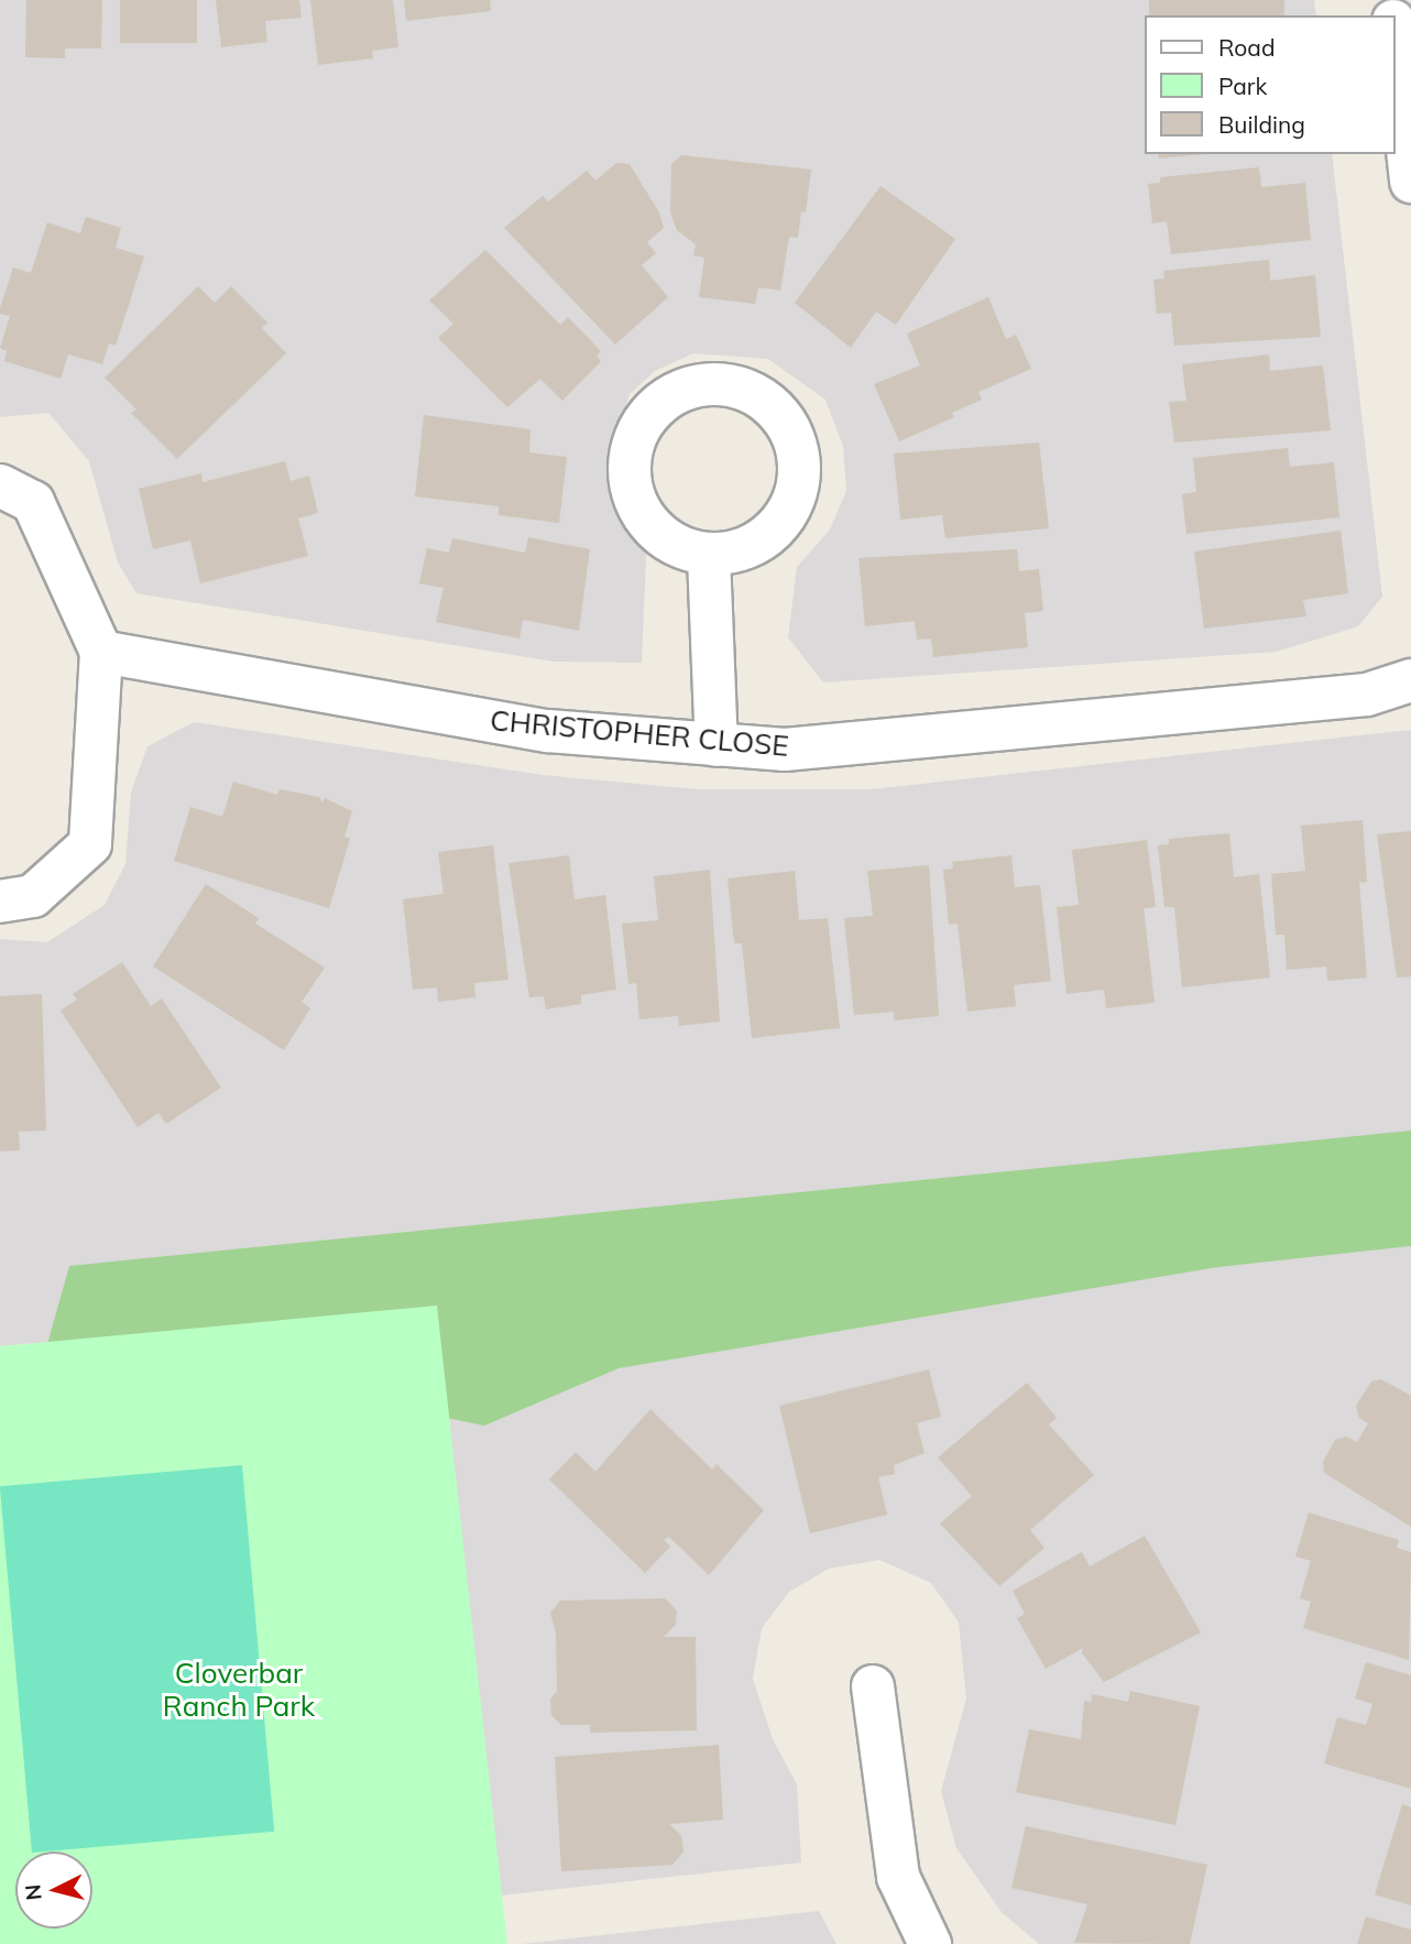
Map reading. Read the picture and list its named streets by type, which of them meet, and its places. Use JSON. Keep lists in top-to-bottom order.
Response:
{
  "streets": {
    "street": ["CHRISTOPHER CLOSE"]
  },
  "parks": ["Cloverbar Ranch Park"],
  "legend": ["Road", "Park", "Building"],
  "north": "left"
}
